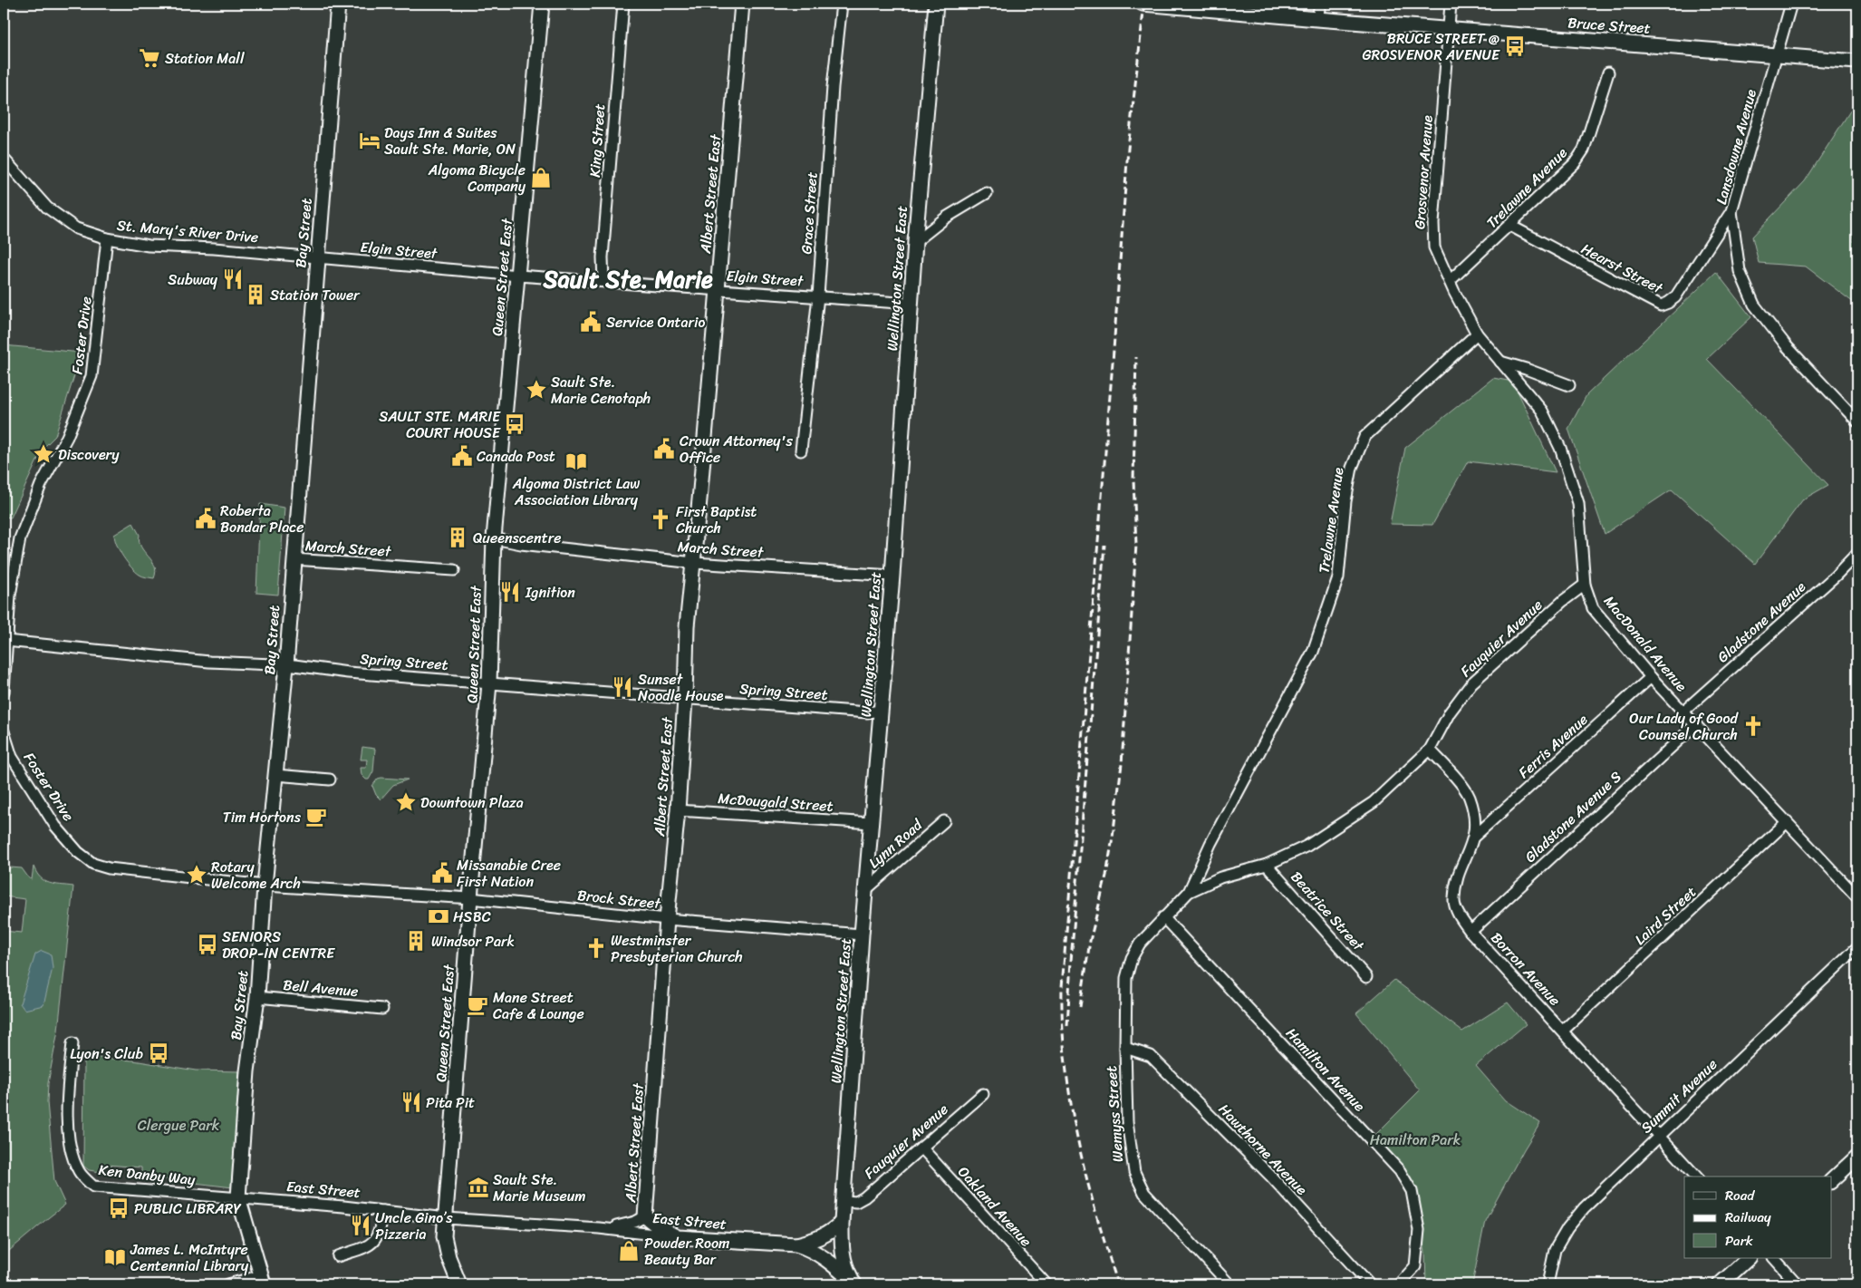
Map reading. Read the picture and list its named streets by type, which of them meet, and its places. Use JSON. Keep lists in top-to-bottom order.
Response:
{
  "streets": {
    "main road": [
      "Bruce Street",
      "Albert Street East",
      "Bay Street",
      "Queen Street East",
      "Wellington Street East",
      "East Street"
    ],
    "street": [
      "King Street",
      "Lansdowne Avenue",
      "Grosvenor Avenue",
      "Trelawne Avenue",
      "Grace Street",
      "St. Mary's River Drive",
      "Elgin Street",
      "Hearst Street",
      "Foster Drive",
      "March Street",
      "Gladstone Avenue",
      "Fauquier Avenue",
      "MacDonald Avenue",
      "Spring Street",
      "Ferris Avenue",
      "McDougald Street",
      "Gladstone Avenue S",
      "Lynn Road",
      "Brock Street",
      "Beatrice Street",
      "Laird Street",
      "Borron Avenue",
      "Bell Avenue",
      "Hamilton Avenue",
      "Summit Avenue",
      "Wemyss Street",
      "Hawthorne Avenue",
      "Ken Danby Way",
      "Oakland Avenue"
    ]
  },
  "crossings": [
    ["Bruce Street", "Lansdowne Avenue"],
    ["Bruce Street", "Grosvenor Avenue"],
    ["King Street", "Elgin Street"],
    ["Lansdowne Avenue", "Hearst Street"],
    ["Grosvenor Avenue", "Trelawne Avenue"],
    ["Grosvenor Avenue", "MacDonald Avenue"],
    ["Trelawne Avenue", "Hearst Street"],
    ["Trelawne Avenue", "Fauquier Avenue"],
    ["Trelawne Avenue", "MacDonald Avenue"],
    ["Albert Street East", "Elgin Street"],
    ["Albert Street East", "March Street"],
    ["Albert Street East", "Spring Street"],
    ["Albert Street East", "McDougald Street"],
    ["Albert Street East", "Brock Street"],
    ["Albert Street East", "East Street"],
    ["Grace Street", "Elgin Street"],
    ["St. Mary's River Drive", "Bay Street"],
    ["St. Mary's River Drive", "Elgin Street"],
    ["St. Mary's River Drive", "Foster Drive"],
    ["Bay Street", "Elgin Street"],
    ["Bay Street", "Foster Drive"],
    ["Bay Street", "March Street"],
    ["Bay Street", "Spring Street"],
    ["Bay Street", "Brock Street"],
    ["Bay Street", "Bell Avenue"],
    ["Bay Street", "Ken Danby Way"],
    ["Bay Street", "East Street"],
    ["Elgin Street", "Queen Street East"],
    ["Elgin Street", "Wellington Street East"],
    ["Queen Street East", "March Street"],
    ["Queen Street East", "Spring Street"],
    ["Queen Street East", "Brock Street"],
    ["Queen Street East", "East Street"],
    ["Wellington Street East", "March Street"],
    ["Wellington Street East", "Fauquier Avenue"],
    ["Wellington Street East", "Spring Street"],
    ["Wellington Street East", "McDougald Street"],
    ["Wellington Street East", "Lynn Road"],
    ["Wellington Street East", "Brock Street"],
    ["Wellington Street East", "East Street"],
    ["Foster Drive", "Spring Street"],
    ["Foster Drive", "Brock Street"],
    ["Gladstone Avenue", "MacDonald Avenue"],
    ["Fauquier Avenue", "MacDonald Avenue"],
    ["Fauquier Avenue", "Beatrice Street"],
    ["Fauquier Avenue", "Borron Avenue"],
    ["Fauquier Avenue", "Hamilton Avenue"],
    ["Fauquier Avenue", "Wemyss Street"],
    ["Fauquier Avenue", "Oakland Avenue"],
    ["MacDonald Avenue", "Ferris Avenue"],
    ["MacDonald Avenue", "Gladstone Avenue S"],
    ["MacDonald Avenue", "Laird Street"],
    ["Ferris Avenue", "Borron Avenue"],
    ["Gladstone Avenue S", "Borron Avenue"],
    ["Laird Street", "Borron Avenue"],
    ["Borron Avenue", "Summit Avenue"],
    ["Hamilton Avenue", "Wemyss Street"],
    ["Wemyss Street", "Hawthorne Avenue"],
    ["Ken Danby Way", "East Street"]
  ],
  "districts": ["Sault Ste. Marie"],
  "parks": ["Clergue Park", "Hamilton Park"],
  "places": {
    "bus stop": [
      "BRUCE STREET @ GROSVENOR AVENUE",
      "SAULT STE. MARIE COURT HOUSE",
      "SENIORS DROP-IN CENTRE",
      "Lyon's Club",
      "PUBLIC LIBRARY"
    ],
    "supermarket": ["Station Mall"],
    "hotel": ["Days Inn & Suites Sault Ste. Marie, ON"],
    "shop": ["Algoma Bicycle Company", "Powder Room Beauty Bar"],
    "restaurant": [
      "Subway",
      "Ignition",
      "Sunset Noodle House",
      "Pita Pit",
      "Uncle Gino’s Pizzeria"
    ],
    "building": ["Station Tower", "Queenscentre", "Windsor Park"],
    "public building": [
      "Service Ontario",
      "Crown Attorney's Office",
      "Canada Post",
      "Roberta Bondar Place",
      "Missanabie Cree First Nation"
    ],
    "place": [
      "Sault Ste. Marie Cenotaph",
      "Discovery",
      "Downtown Plaza",
      "Rotary Welcome Arch"
    ],
    "library": ["Algoma District Law Association Library", "James L. McIntyre Centennial Library"],
    "church": ["First Baptist Church", "Our Lady of Good Counsel Church", "Westminster Presbyterian Church"],
    "cafe": ["Tim Hortons", "Mane Street Cafe & Lounge"],
    "bank": ["HSBC"],
    "museum": ["Sault Ste. Marie Museum"]
  },
  "legend": ["Road", "Railway", "Park"]
}
